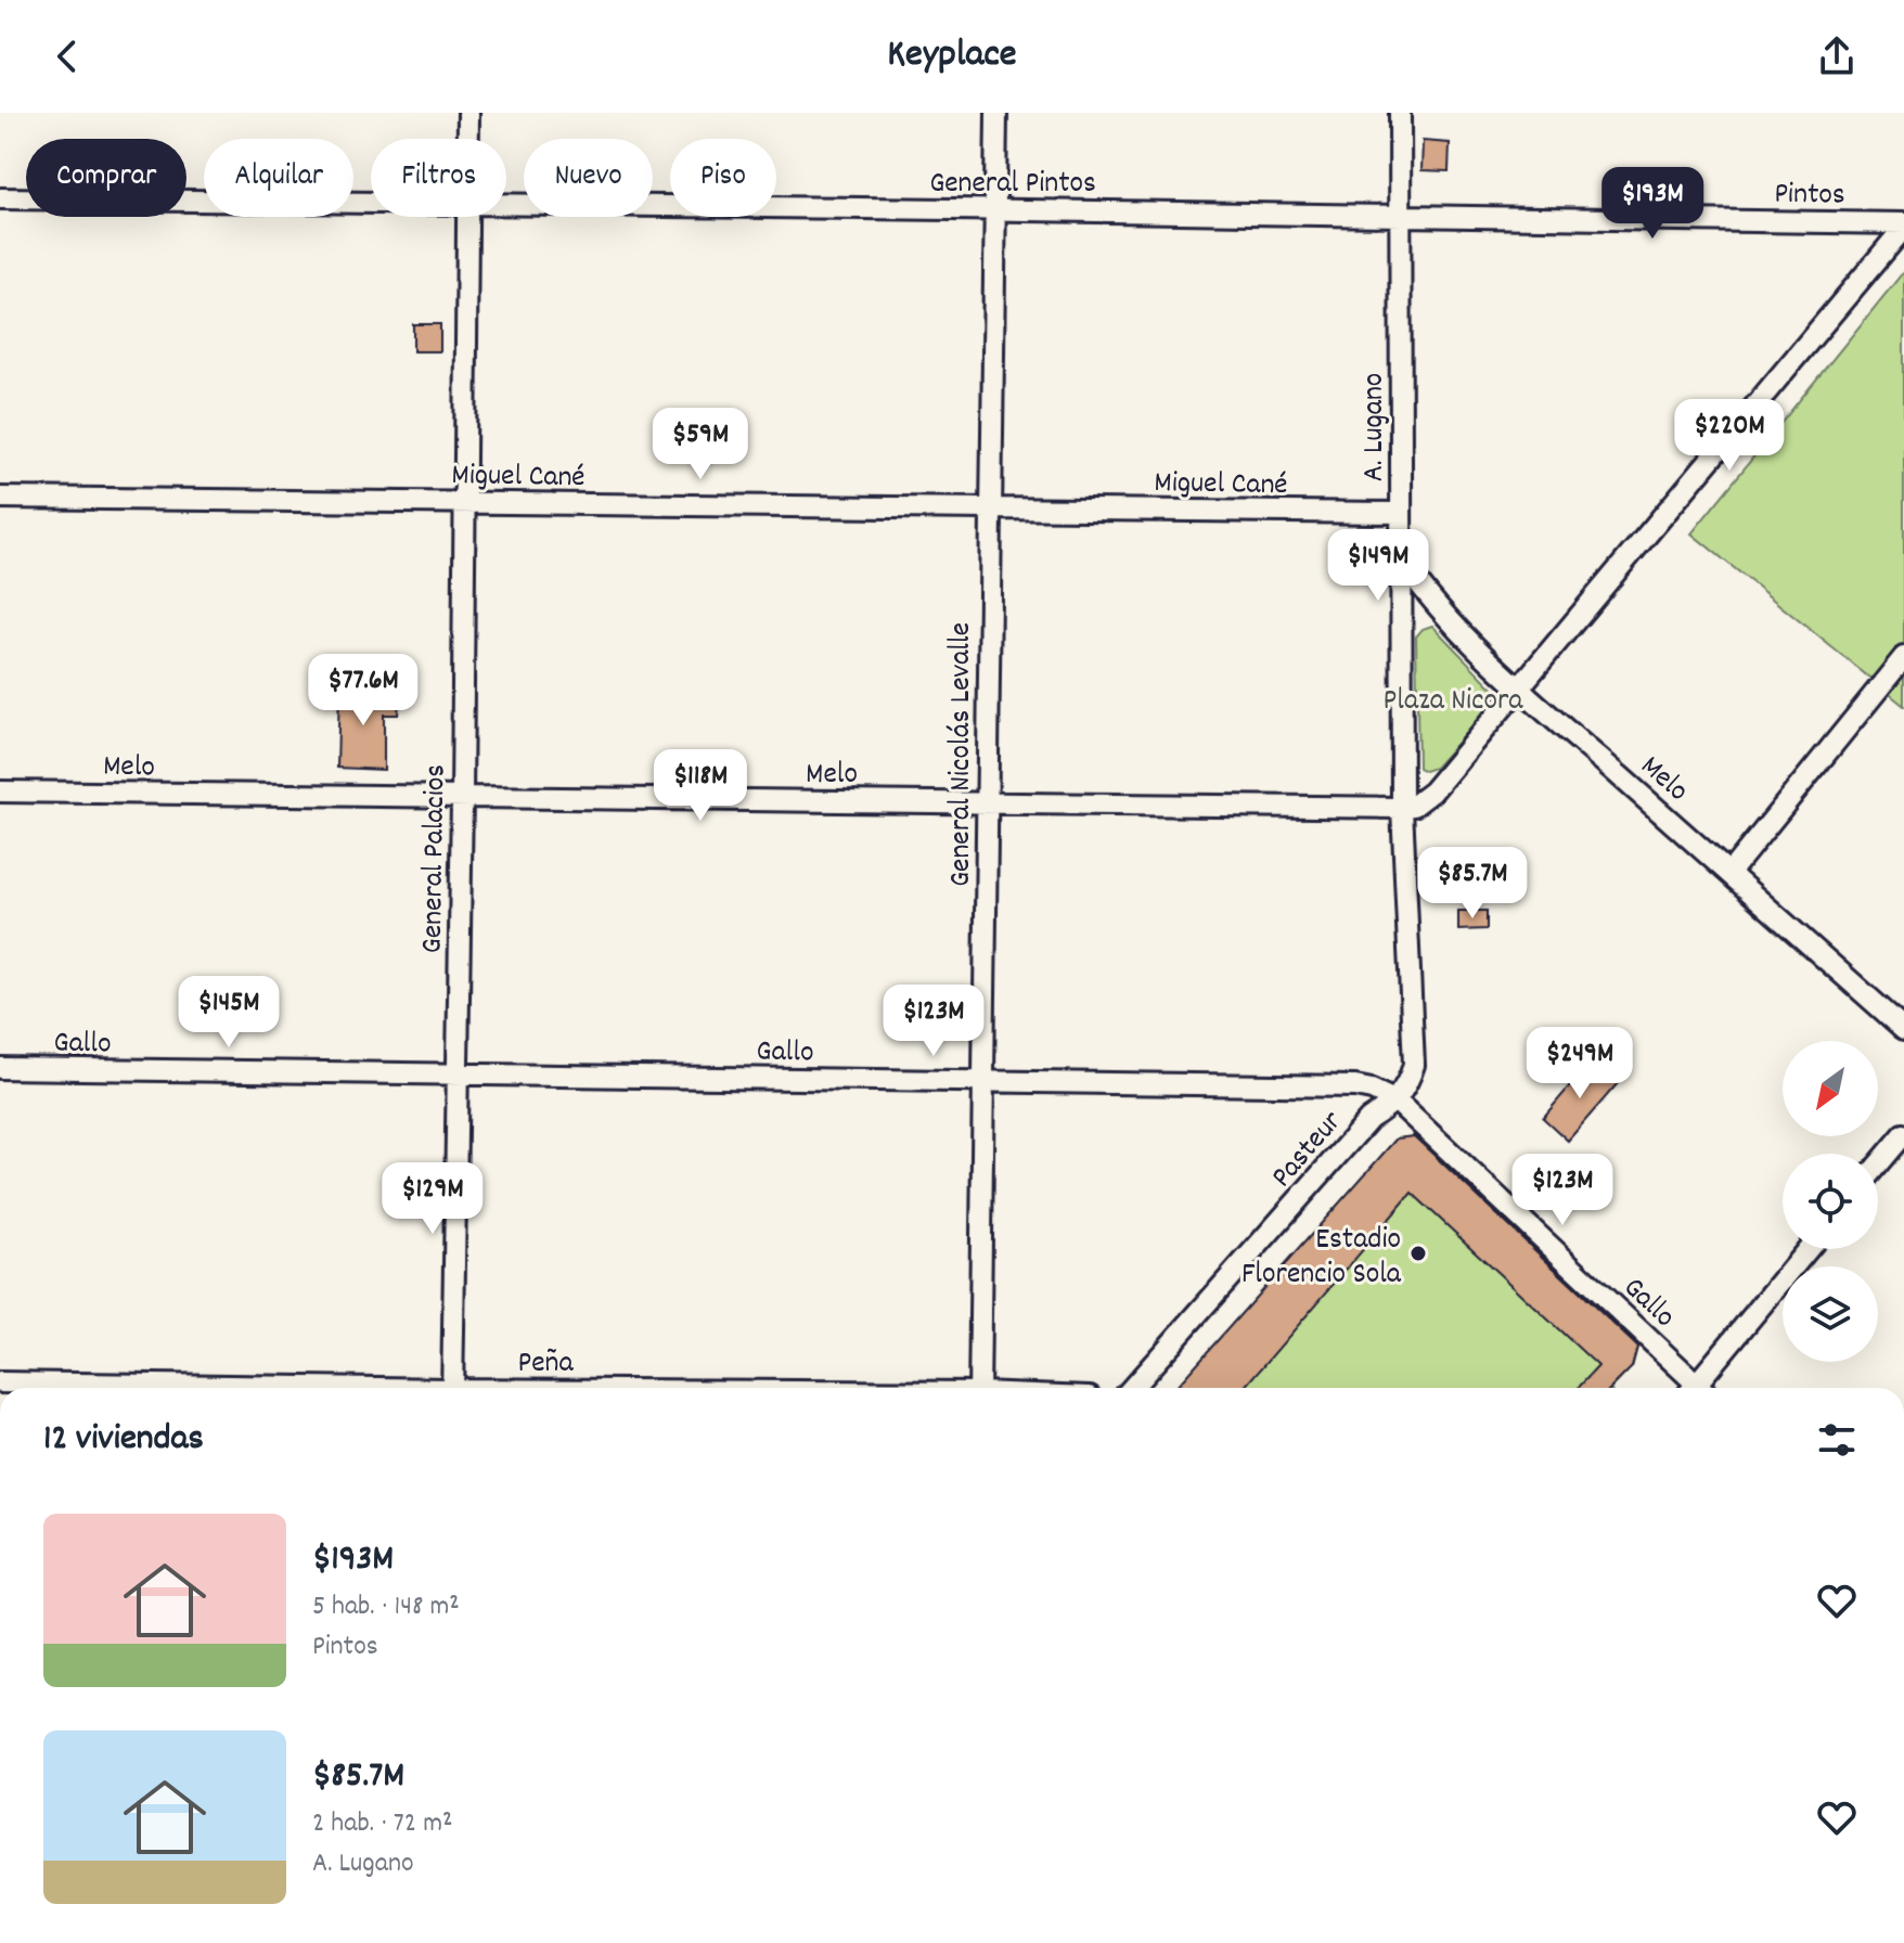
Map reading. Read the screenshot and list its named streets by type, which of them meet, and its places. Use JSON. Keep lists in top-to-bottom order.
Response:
{
  "streets": {
    "street": [
      "General Pintos",
      "Pintos",
      "A. Lugano",
      "Miguel Cané",
      "General Nicolás Levalle",
      "Melo",
      "General Palacios",
      "Gallo",
      "Pasteur",
      "Peña"
    ]
  },
  "crossings": [
    ["General Pintos", "Pintos"],
    ["General Pintos", "A. Lugano"],
    ["General Pintos", "General Nicolás Levalle"],
    ["Pintos", "A. Lugano"],
    ["A. Lugano", "Miguel Cané"],
    ["A. Lugano", "Melo"],
    ["A. Lugano", "Gallo"],
    ["A. Lugano", "Pasteur"],
    ["Miguel Cané", "General Nicolás Levalle"],
    ["Miguel Cané", "General Palacios"],
    ["General Nicolás Levalle", "Melo"],
    ["General Nicolás Levalle", "Gallo"],
    ["Melo", "General Palacios"],
    ["General Palacios", "Gallo"],
    ["Gallo", "Pasteur"]
  ],
  "parks": ["Plaza Nicora"],
  "places": ["Estadio Florencio Sola"],
  "north": "bottom left",
  "page": {
    "header": "Keyplace",
    "chip": [
      "Comprar",
      "Alquilar",
      "Filtros",
      "Nuevo",
      "Piso"
    ],
    "price": [
      "$193M",
      "$220M",
      "$59M",
      "$149M",
      "$77.6M",
      "$118M",
      "$85.7M",
      "$145M",
      "$123M",
      "$249M",
      "$123M",
      "$129M"
    ],
    "heading": "12 viviendas",
    "list": [
      {
        "name": "$193M",
        "note": "5 hab. · 148 m² · Pintos"
      },
      {
        "name": "$85.7M",
        "note": "2 hab. · 72 m² · A. Lugano"
      }
    ]
  }
}
